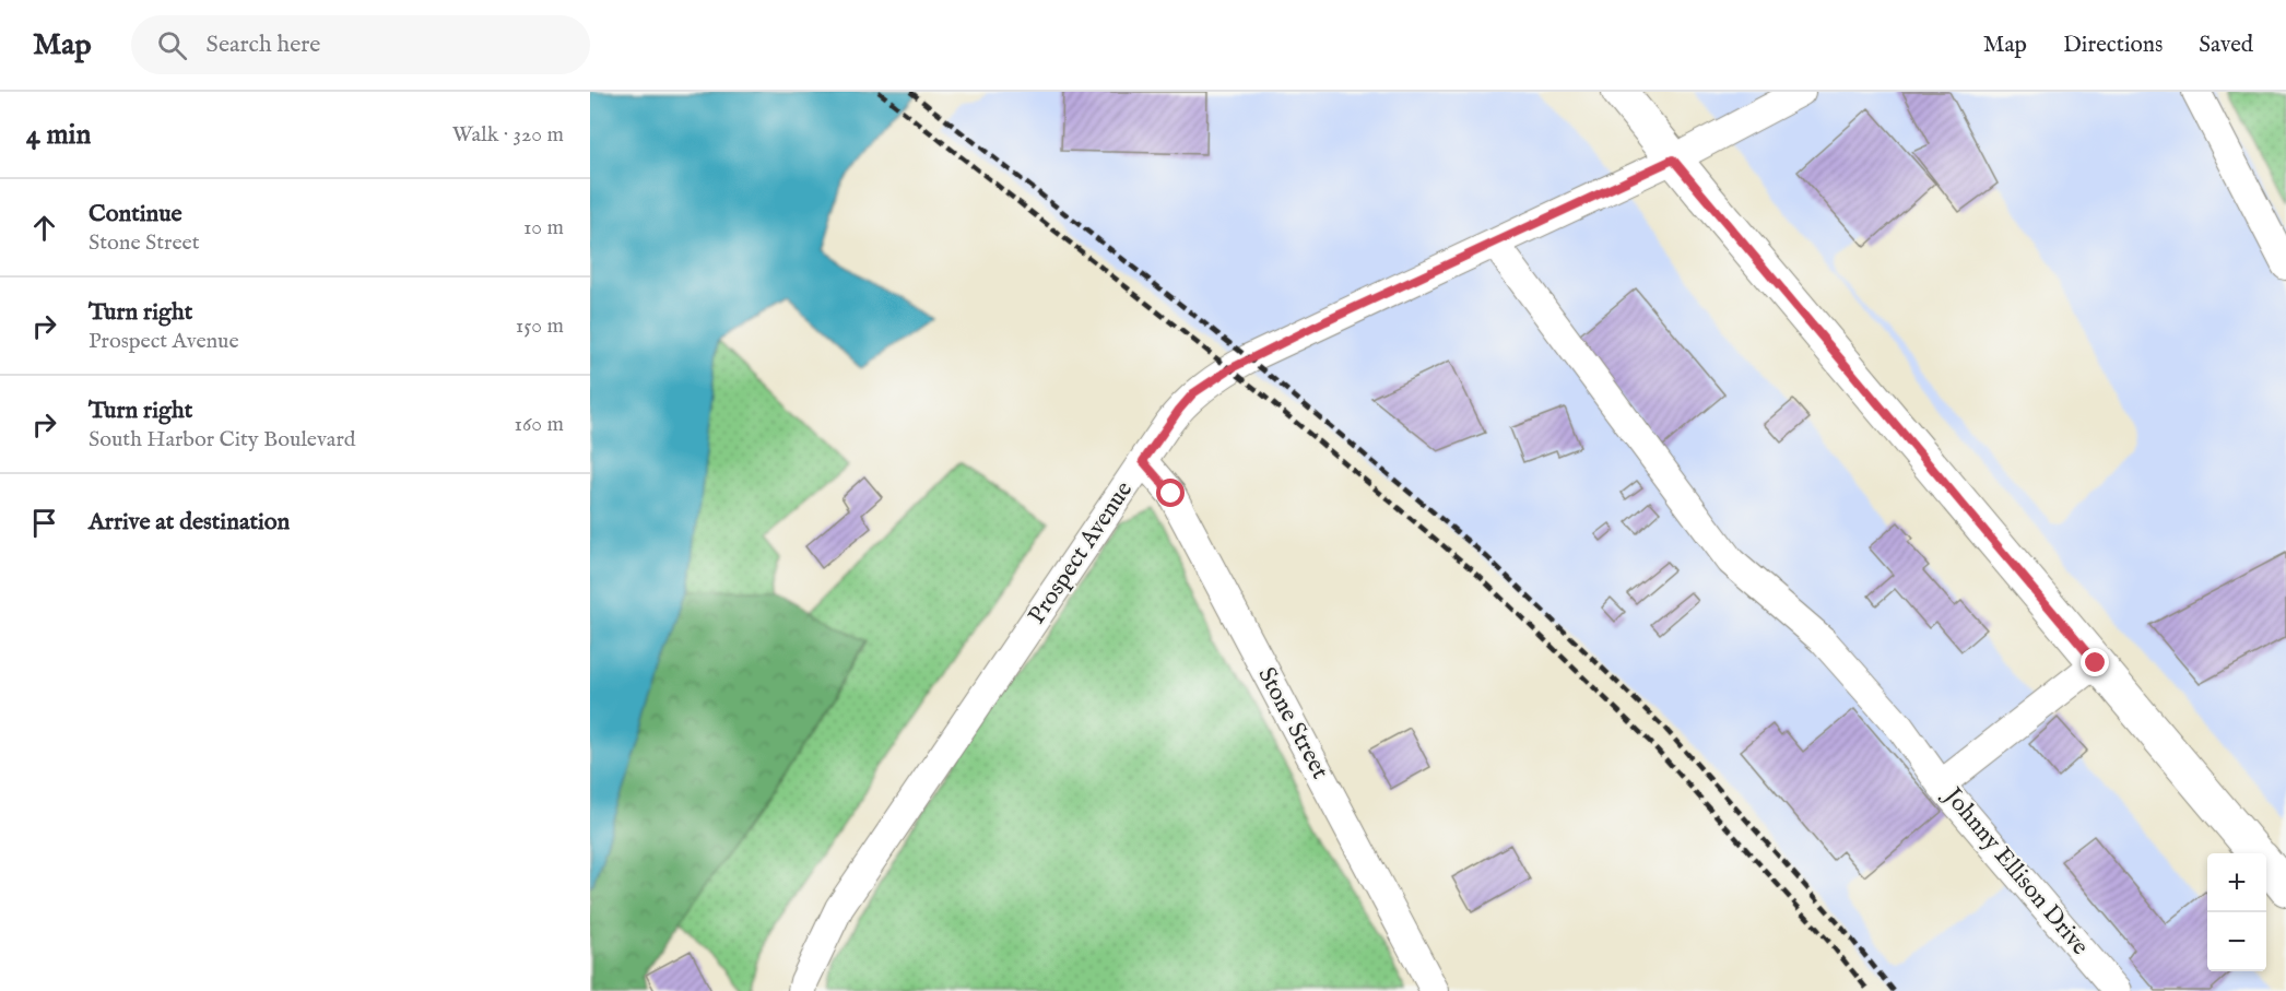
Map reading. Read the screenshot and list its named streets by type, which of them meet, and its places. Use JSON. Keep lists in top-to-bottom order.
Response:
{
  "streets": {
    "street": ["Prospect Avenue", "Stone Street", "Johnny Ellison Drive"]
  },
  "crossings": [
    ["Prospect Avenue", "Stone Street"]
  ],
  "page": {
    "header": "Map",
    "search": "Search here",
    "nav": ["Map", "Directions", "Saved"],
    "heading": ["4 min", "Walk · 320 m"],
    "list": [
      ["Continue", "Stone Street", "10 m"],
      ["Turn right", "Prospect Avenue", "150 m"],
      ["Turn right", "South Harbor City Boulevard", "160 m"],
      "Arrive at destination"
    ],
    "map_buttons": ["+", "−"]
  }
}
